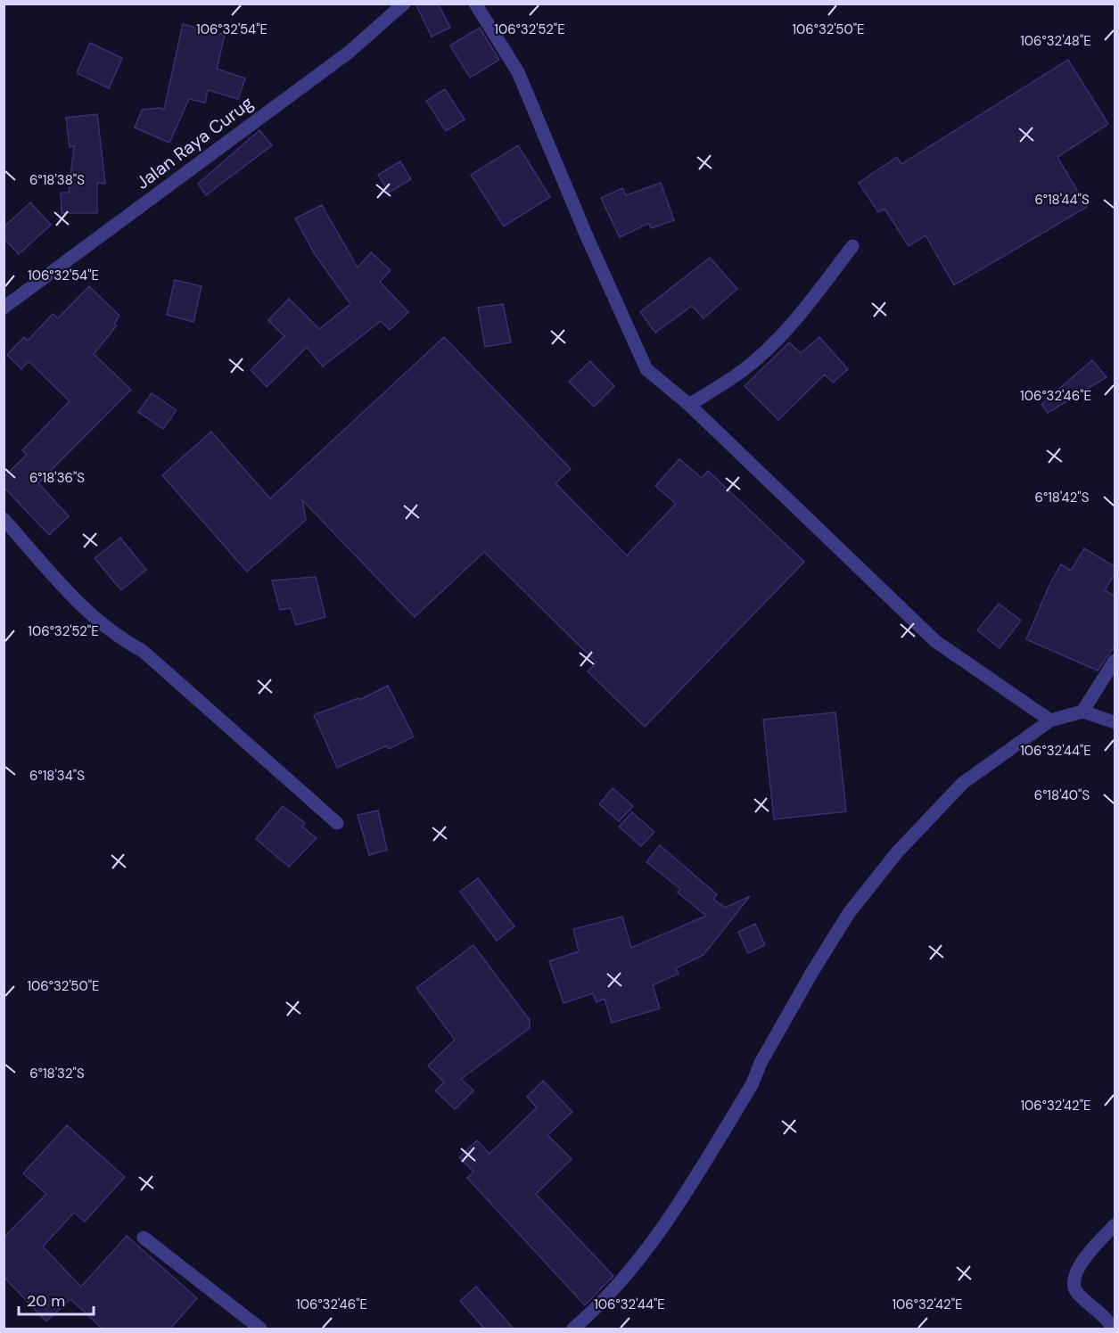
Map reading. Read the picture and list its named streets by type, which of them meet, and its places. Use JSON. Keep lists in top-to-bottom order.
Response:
{
  "streets": {
    "street": ["Jalan Raya Curug"]
  },
  "scale_bar": "20 m",
  "coordinates": [
    "106°32'54\"E",
    "106°32'52\"E",
    "106°32'50\"E",
    "106°32'48\"E",
    "6°18'38\"S",
    "6°18'44\"S",
    "106°32'46\"E",
    "6°18'36\"S",
    "6°18'42\"S",
    "106°32'44\"E",
    "6°18'34\"S",
    "6°18'40\"S",
    "6°18'32\"S",
    "106°32'42\"E"
  ]
}
